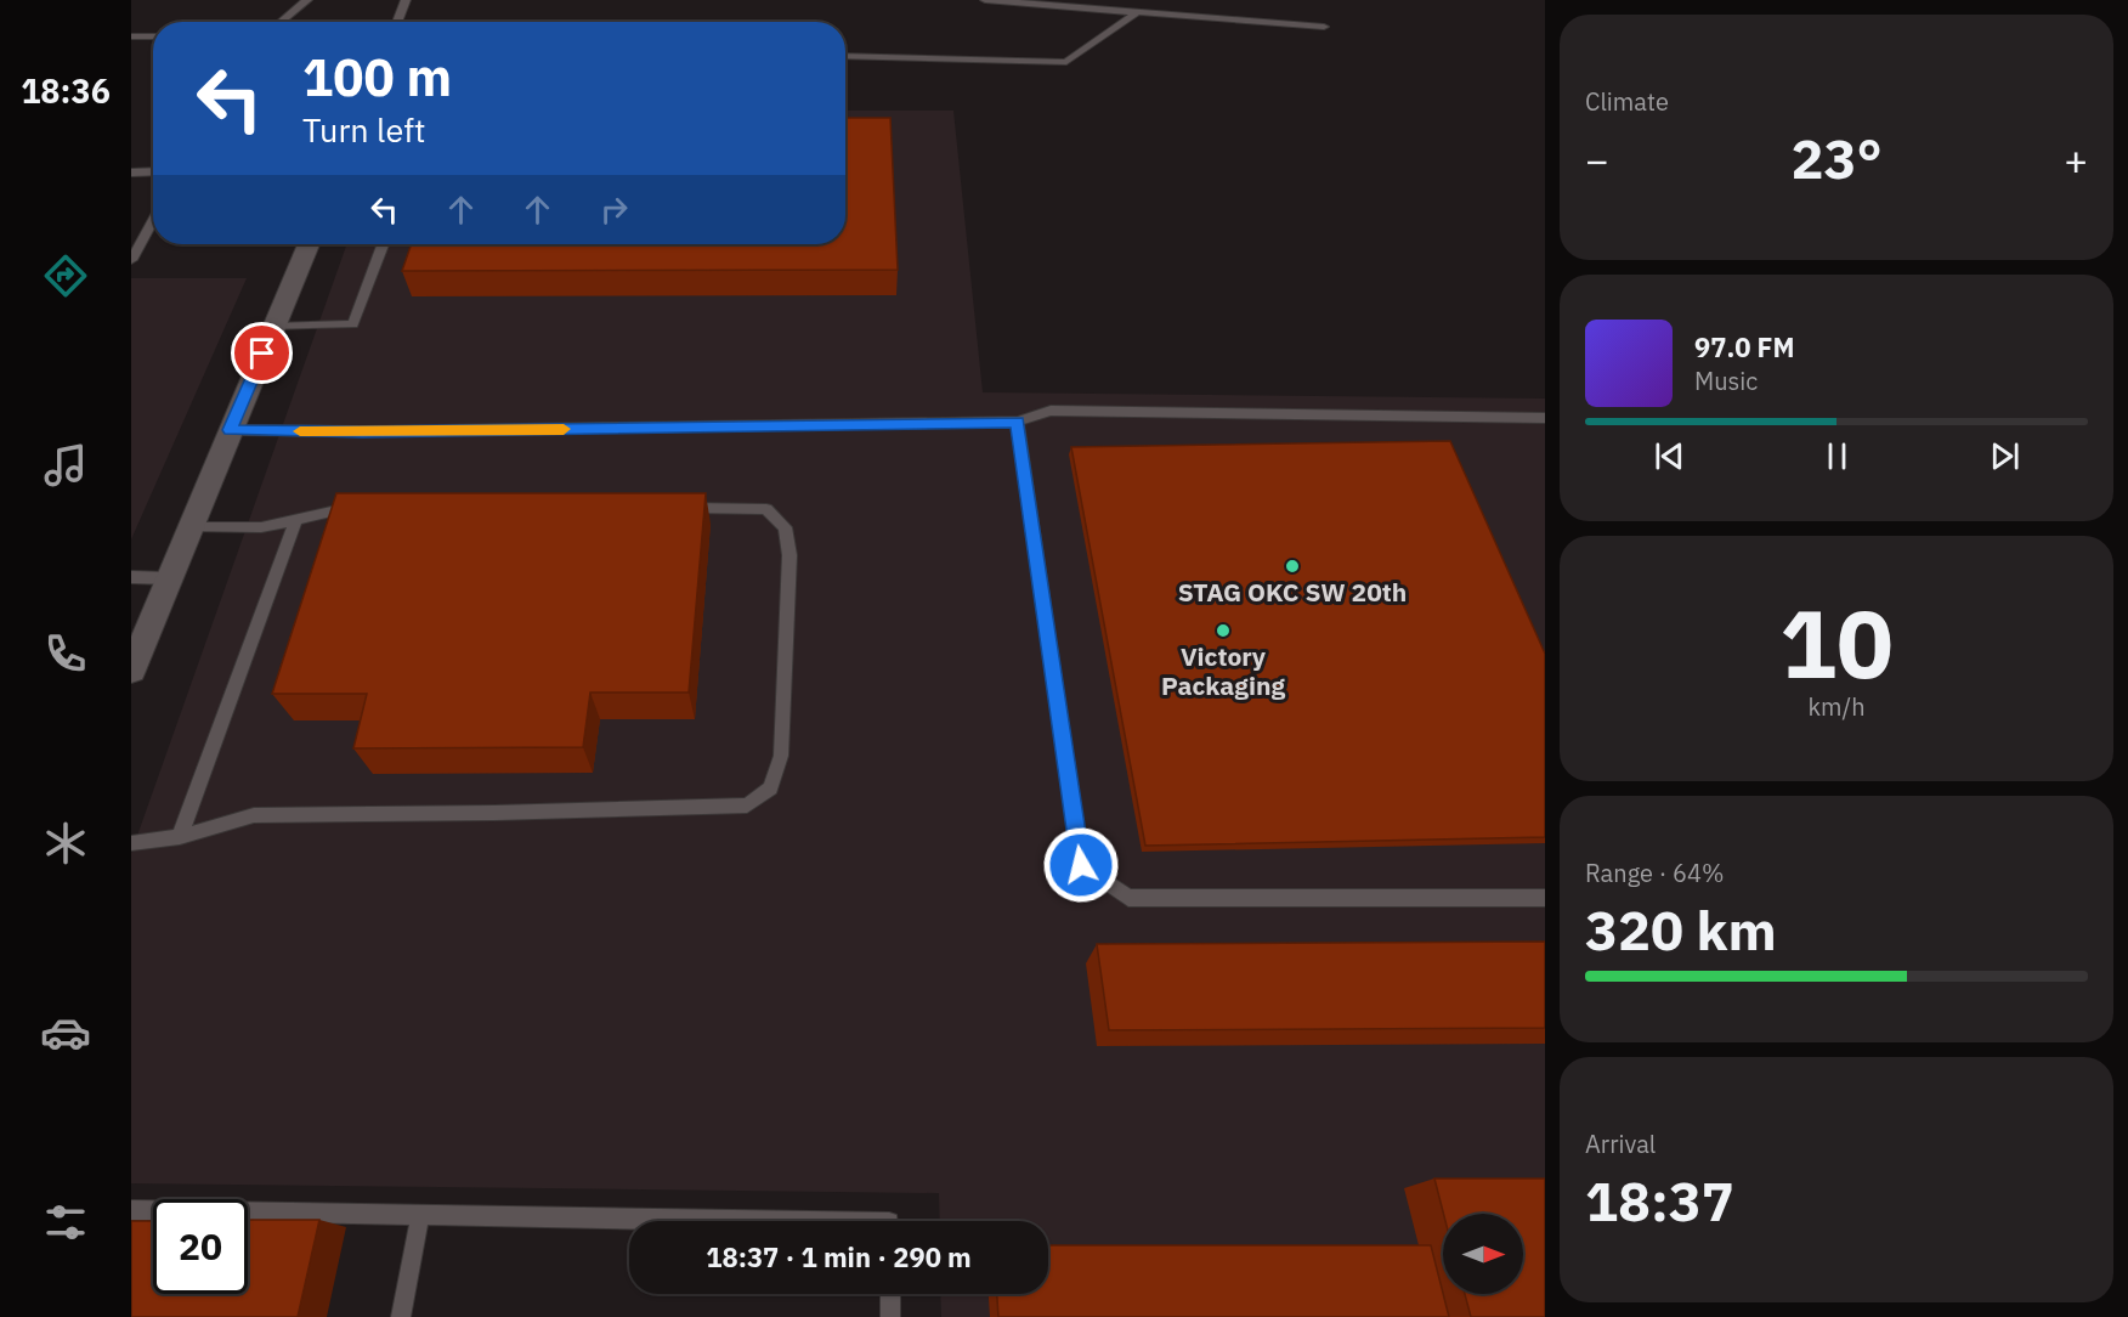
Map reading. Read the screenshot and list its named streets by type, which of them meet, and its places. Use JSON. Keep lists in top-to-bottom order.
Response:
{
  "places": ["STAG OKC SW 20th", "Victory Packaging"],
  "north": "right",
  "page": {
    "tabs": "18:36",
    "tile": [
      "Climate",
      ["10", "km/h"],
      ["Range · 64%", "320 km"],
      ["Arrival", "18:37"]
    ],
    "turn": ["100 m", "Turn left"],
    "heat": ["−", "23°", "+"],
    "song": ["97.0 FM", "Music"],
    "limit": "20",
    "trip": "18:37 · 1 min · 290 m"
  }
}
